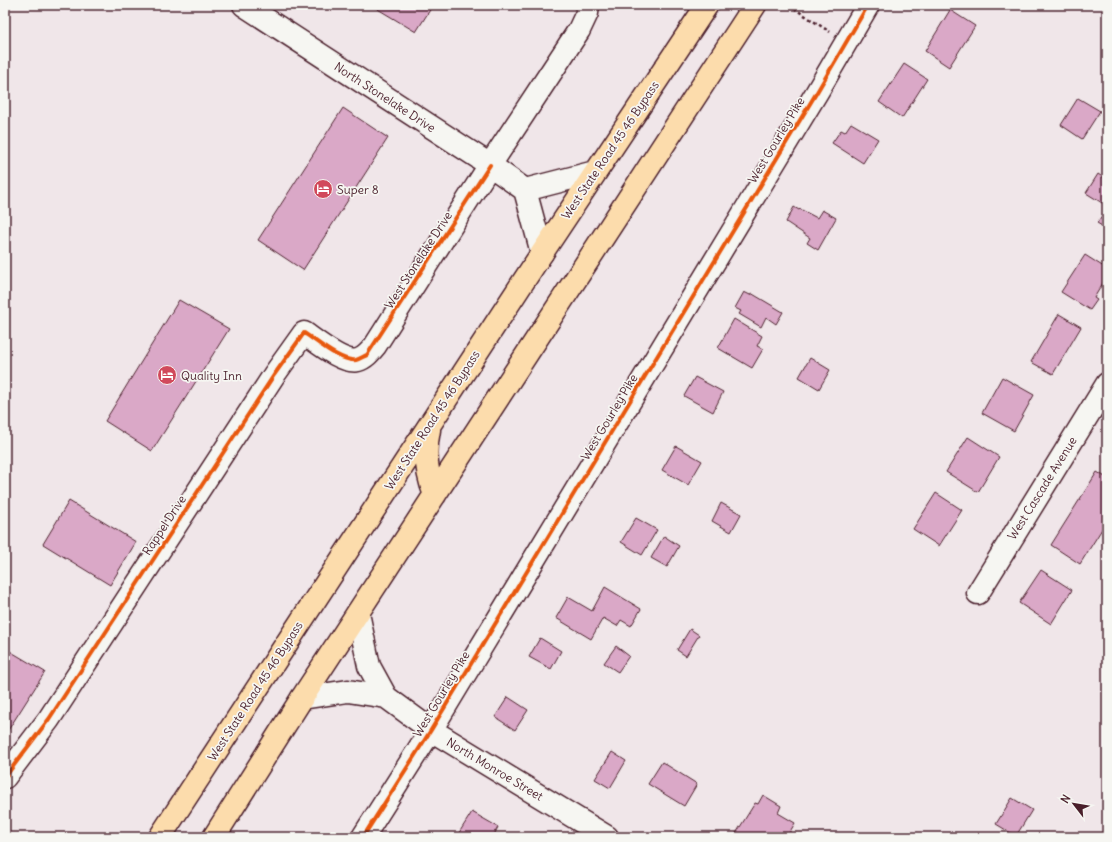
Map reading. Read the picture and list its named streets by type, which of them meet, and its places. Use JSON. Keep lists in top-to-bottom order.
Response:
{
  "streets": {
    "highway": ["West State Road 45 46 Bypass"],
    "street": [
      "North Stonelake Drive",
      "West Gourley Pike",
      "West Stonelake Drive",
      "West Cascade Avenue",
      "Rappel Drive",
      "North Monroe Street"
    ]
  },
  "crossings": [
    ["North Stonelake Drive", "West Stonelake Drive"],
    ["West Gourley Pike", "North Monroe Street"],
    ["West Stonelake Drive", "Rappel Drive"]
  ],
  "places": {
    "hotel": ["Super 8", "Quality Inn"]
  },
  "north": "top left"
}
